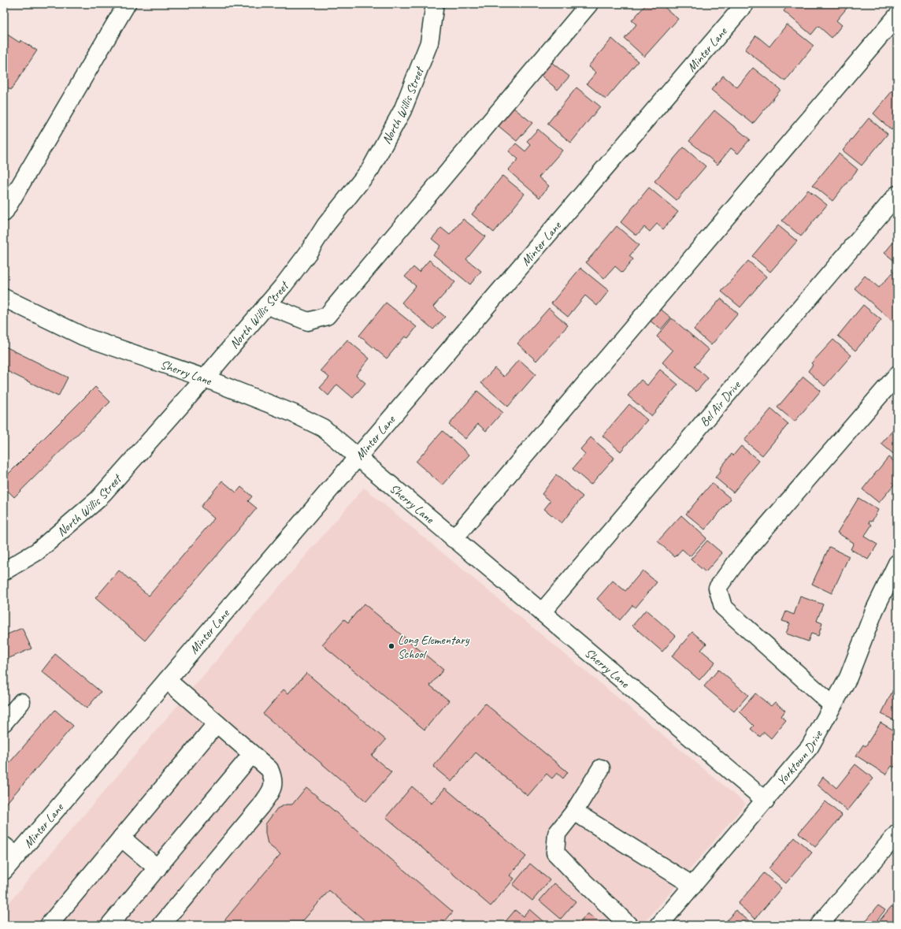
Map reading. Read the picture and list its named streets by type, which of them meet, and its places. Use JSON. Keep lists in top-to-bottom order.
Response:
{
  "streets": {
    "street": [
      "Minter Lane",
      "North Willis Street",
      "Sherry Lane",
      "Bel Air Drive",
      "Yorktown Drive"
    ]
  },
  "crossings": [
    ["Minter Lane", "Sherry Lane"],
    ["North Willis Street", "Sherry Lane"],
    ["Sherry Lane", "Bel Air Drive"],
    ["Sherry Lane", "Yorktown Drive"]
  ],
  "places": ["Long Elementary School"]
}
